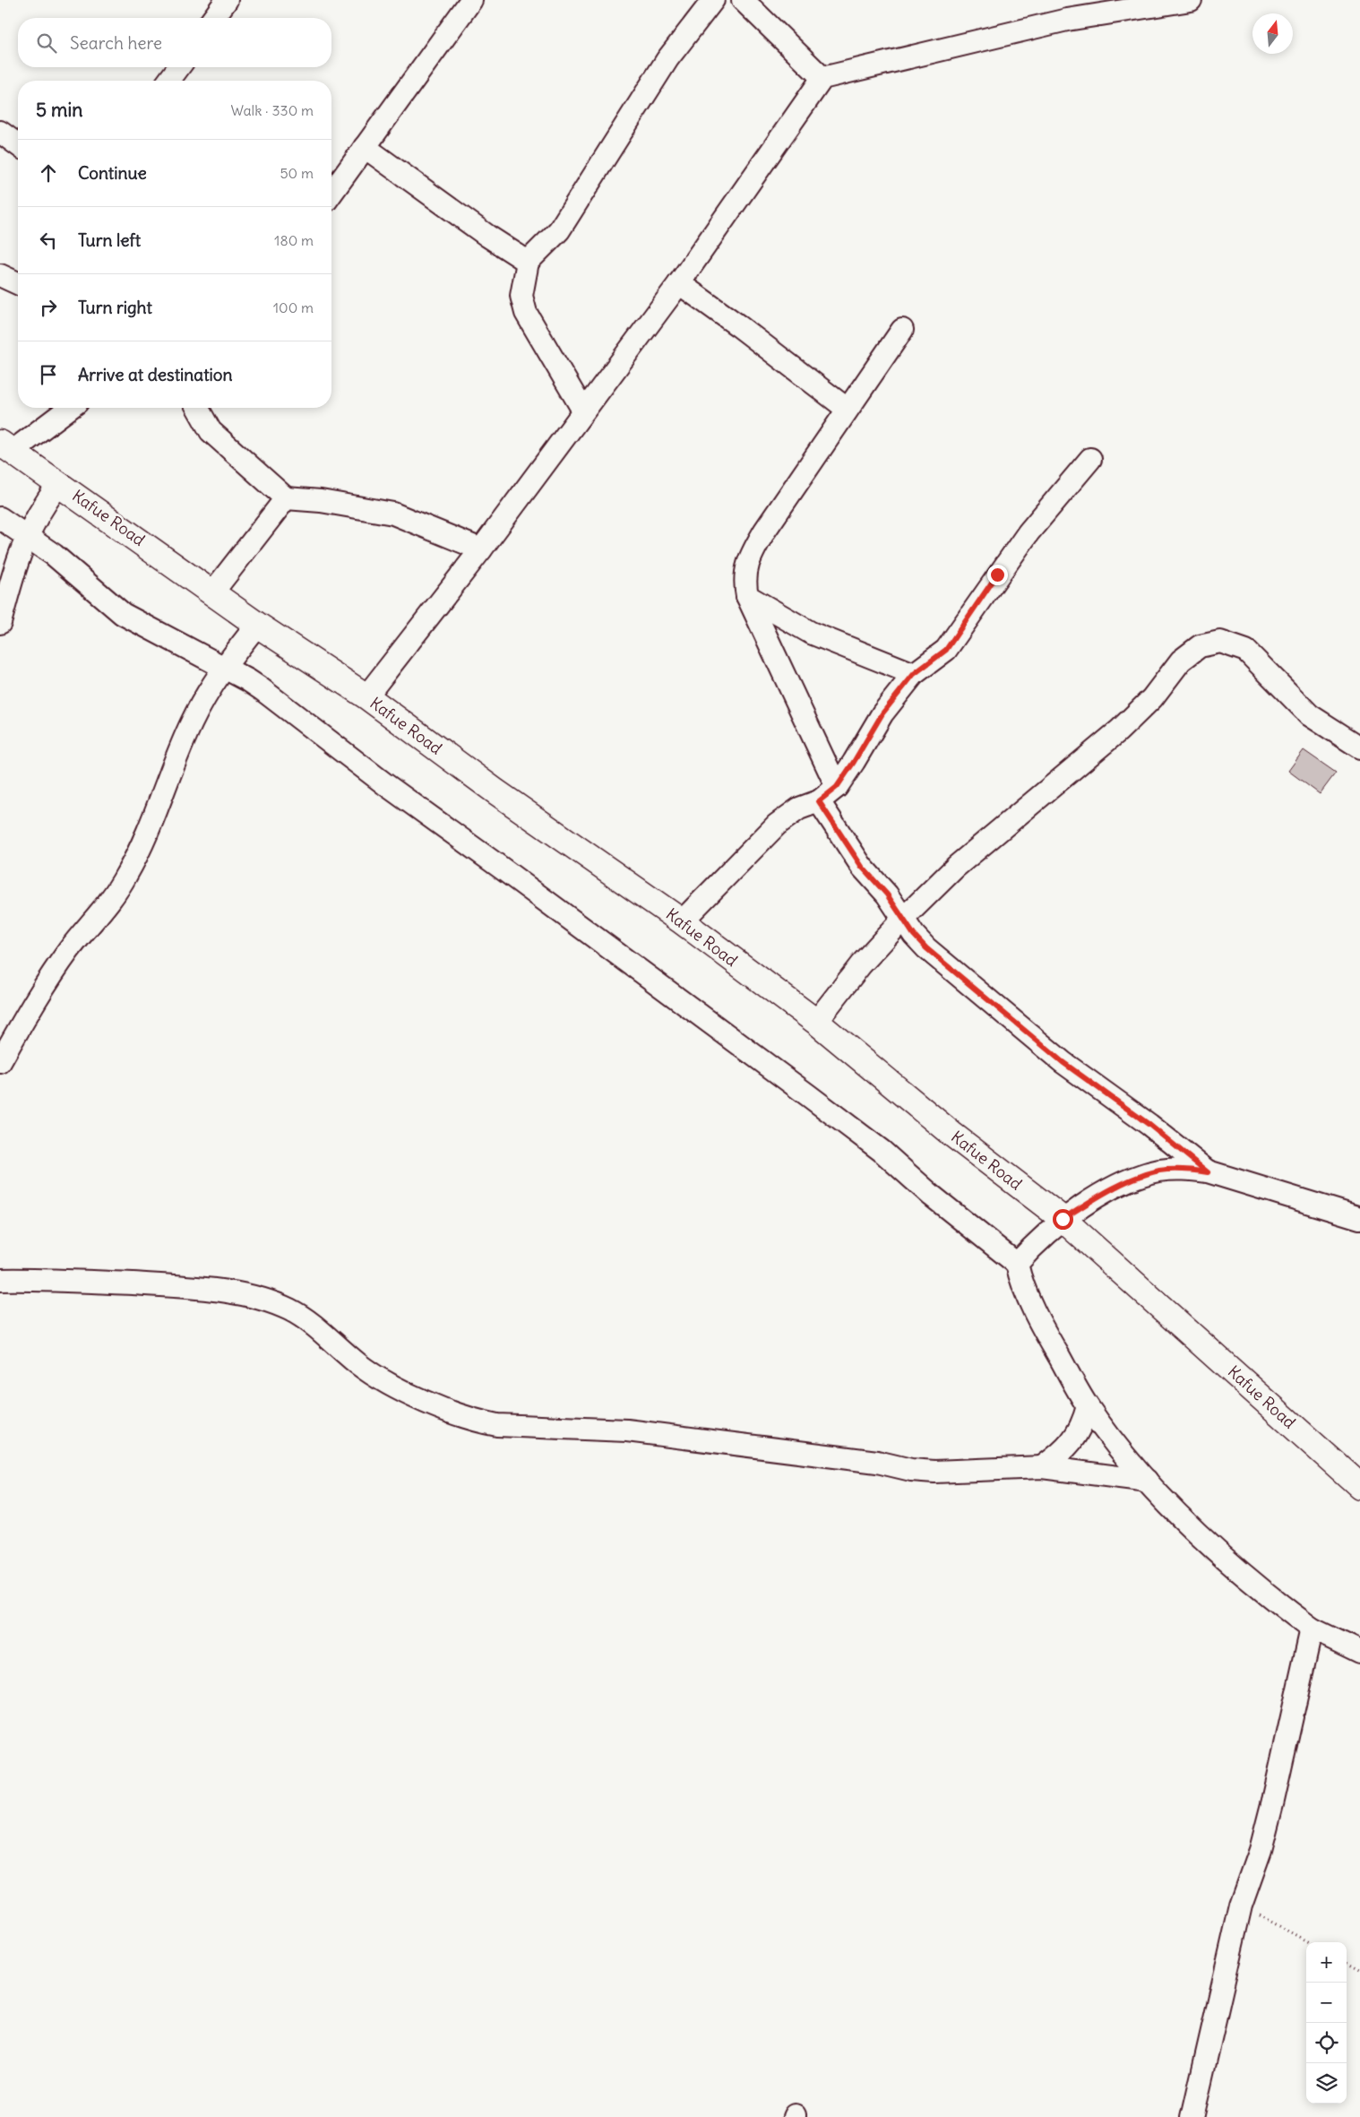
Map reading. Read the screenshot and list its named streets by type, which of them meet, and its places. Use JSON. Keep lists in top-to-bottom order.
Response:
{
  "streets": {
    "highway": ["Kafue Road"]
  },
  "north": "top",
  "page": {
    "search": "Search here",
    "heading": ["5 min", "Walk · 330 m"],
    "list": [
      ["Continue", "50 m"],
      ["Turn left", "180 m"],
      ["Turn right", "100 m"],
      "Arrive at destination"
    ],
    "map_buttons": ["+", "−"]
  }
}
